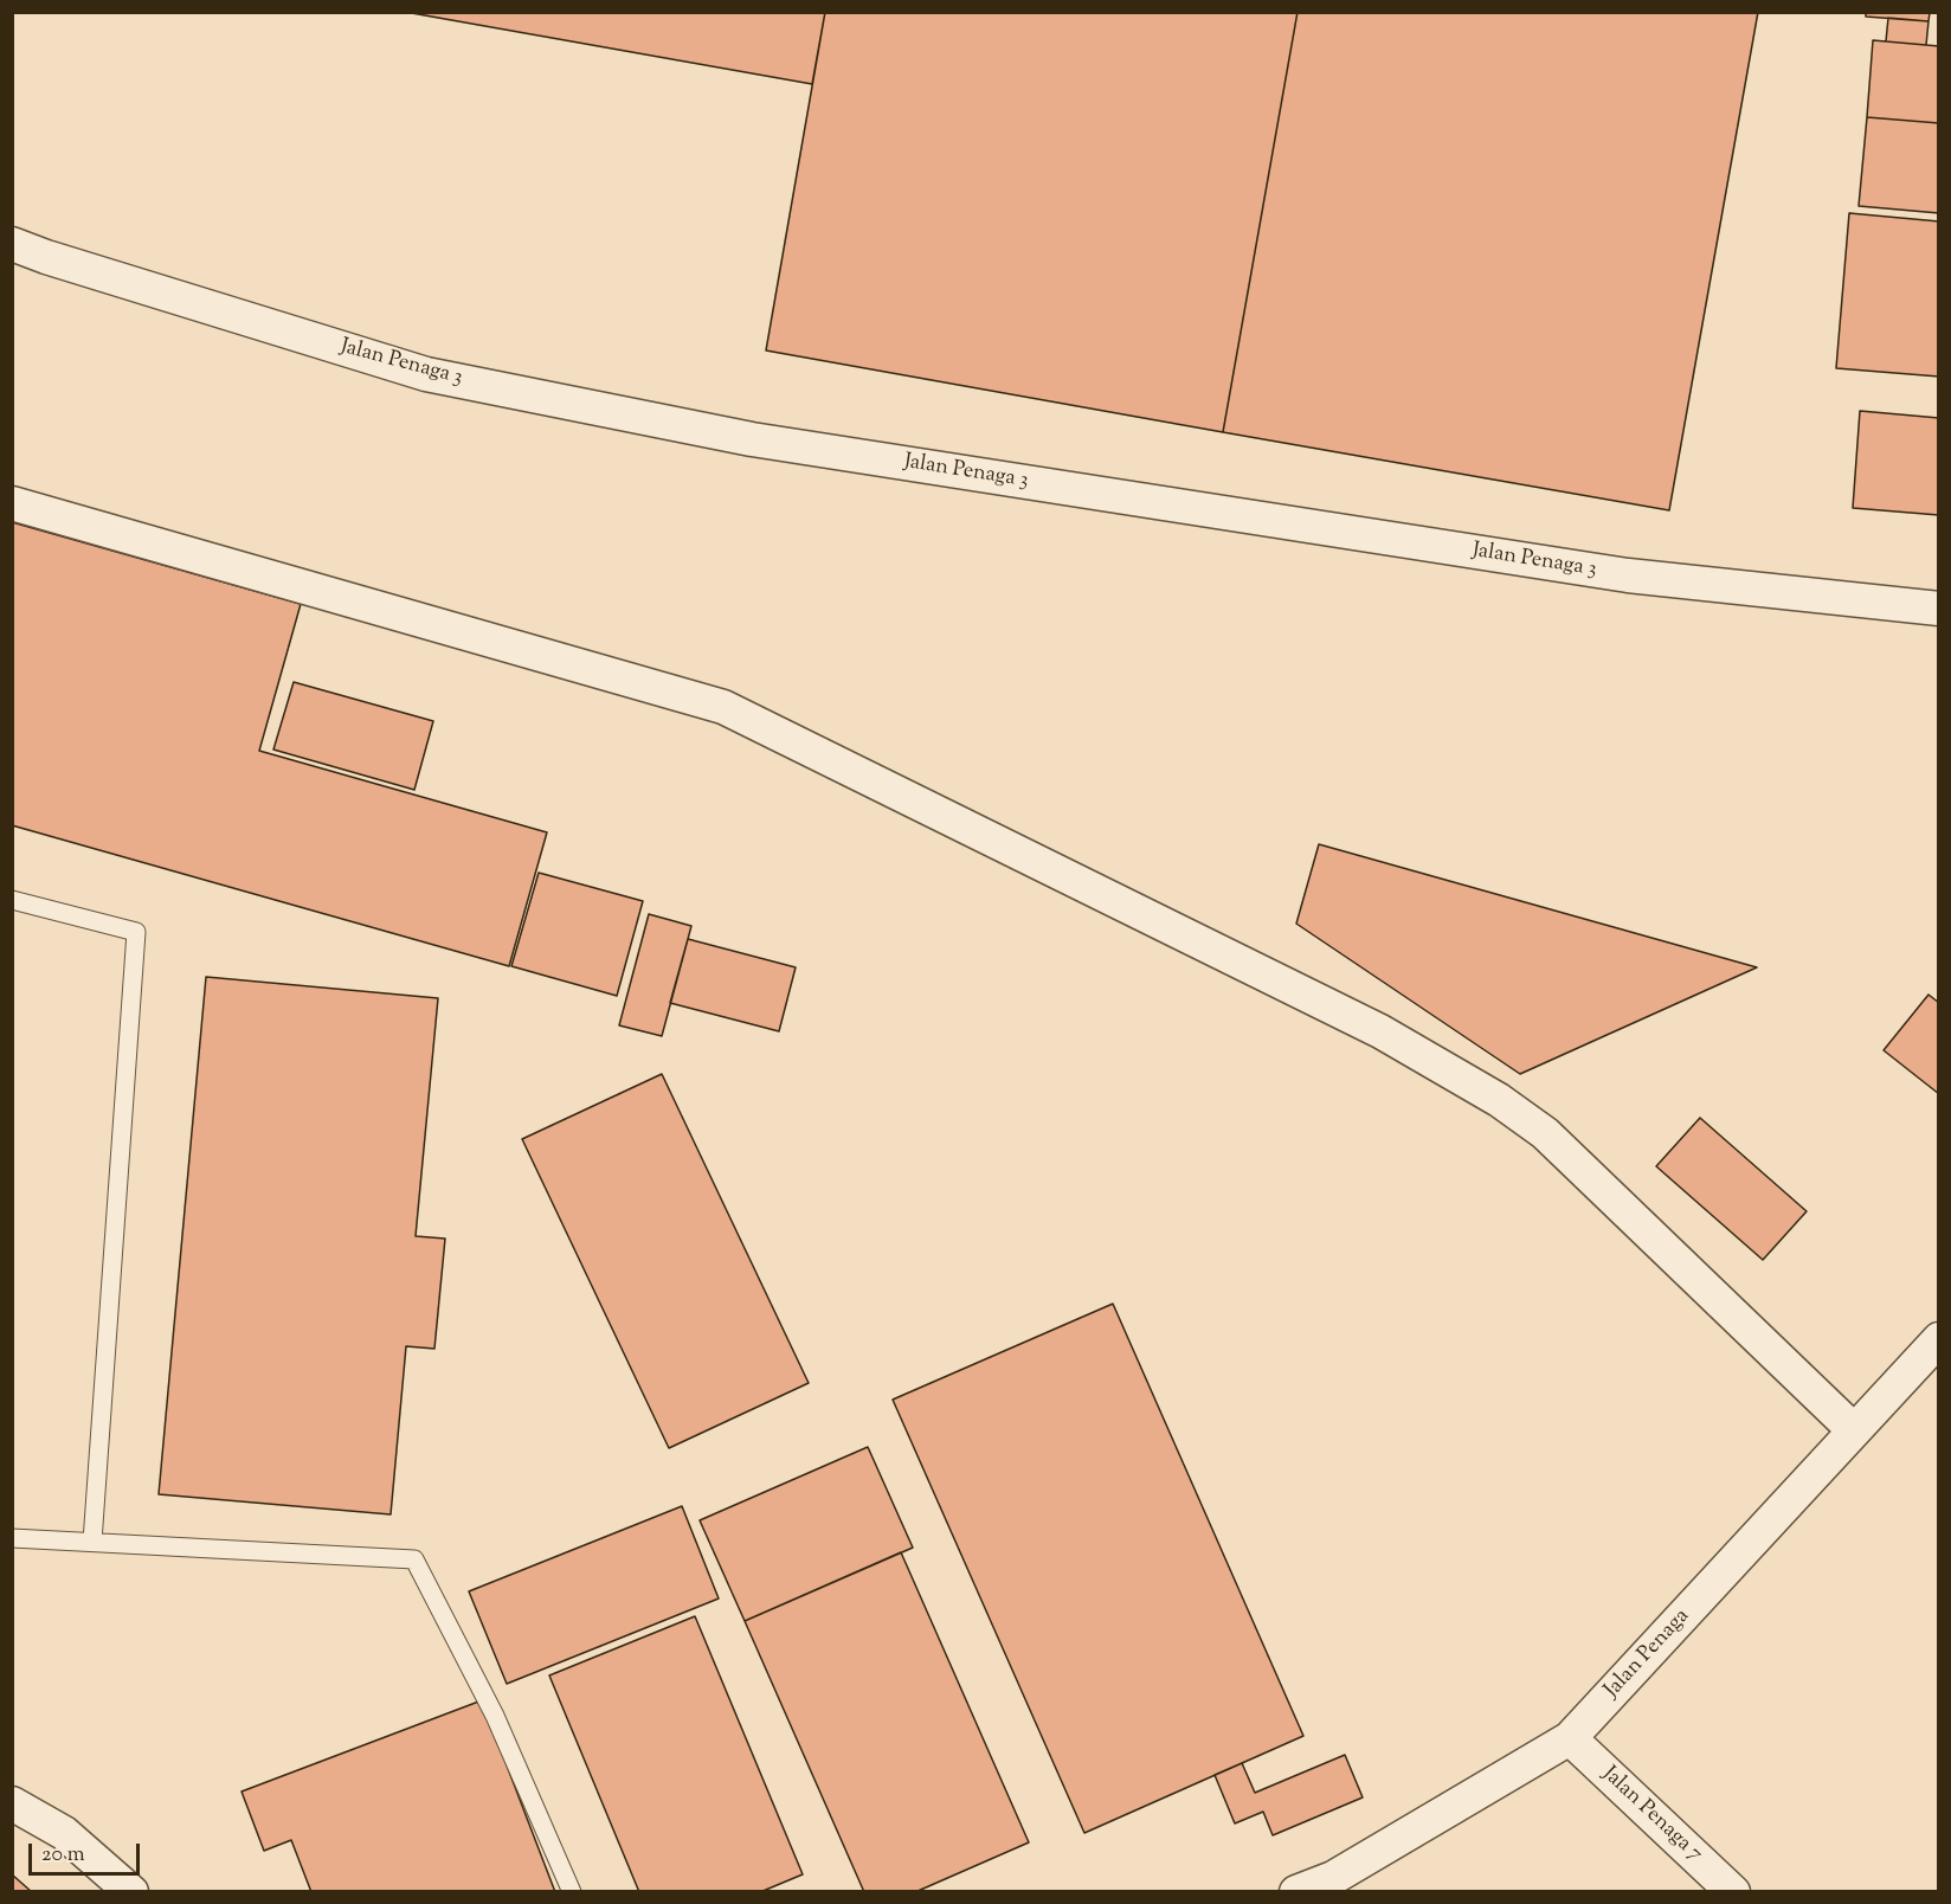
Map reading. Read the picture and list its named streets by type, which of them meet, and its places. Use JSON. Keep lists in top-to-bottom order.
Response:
{
  "streets": {
    "street": ["Jalan Penaga 3", "Jalan Penaga", "Jalan Penaga 7"]
  },
  "crossings": [
    ["Jalan Penaga", "Jalan Penaga 7"]
  ],
  "scale_bar": "20 m"
}
